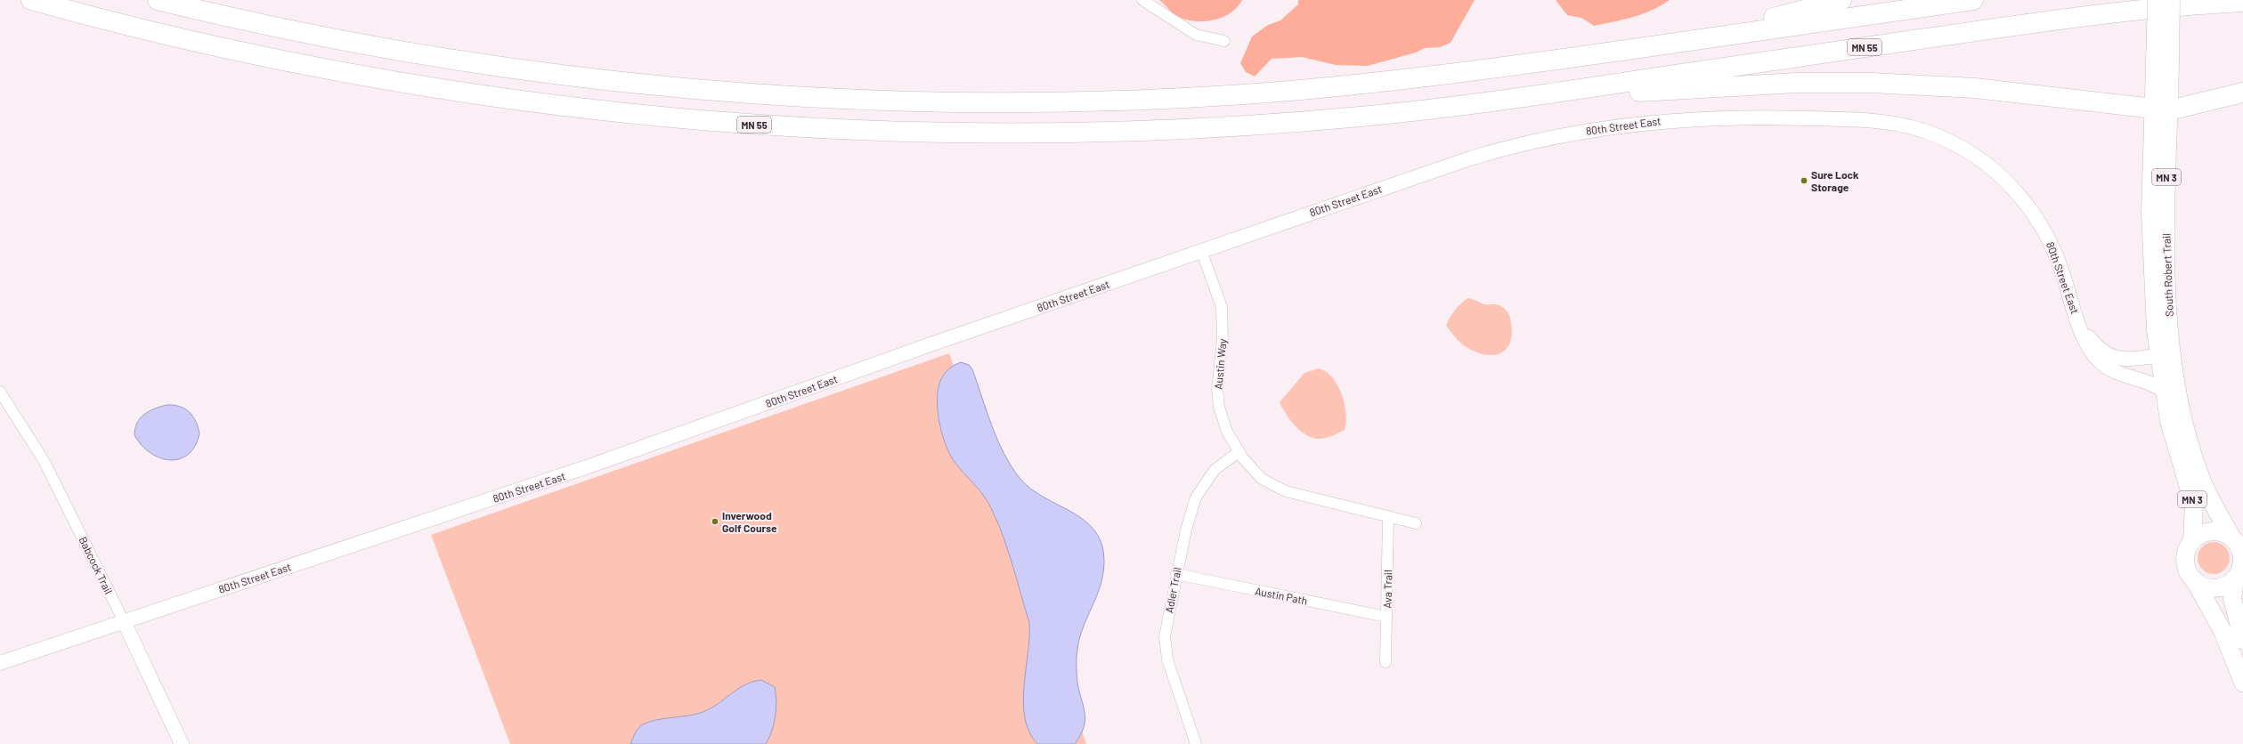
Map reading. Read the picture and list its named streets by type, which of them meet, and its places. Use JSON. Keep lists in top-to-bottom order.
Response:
{
  "streets": {
    "highway": ["MN 55"],
    "main road": ["MN 3", "South Robert Trail"],
    "street": [
      "80th Street East",
      "Austin Way",
      "Babcock Trail",
      "Ava Trail",
      "Adler Trail",
      "Austin Path"
    ]
  },
  "crossings": [
    ["80th Street East", "South Robert Trail"],
    ["80th Street East", "Austin Way"],
    ["80th Street East", "Babcock Trail"],
    ["MN 3", "South Robert Trail"],
    ["Austin Way", "Ava Trail"],
    ["Austin Way", "Adler Trail"],
    ["Ava Trail", "Austin Path"],
    ["Adler Trail", "Austin Path"]
  ],
  "places": ["Sure Lock Storage", "Inverwood Golf Course"]
}
